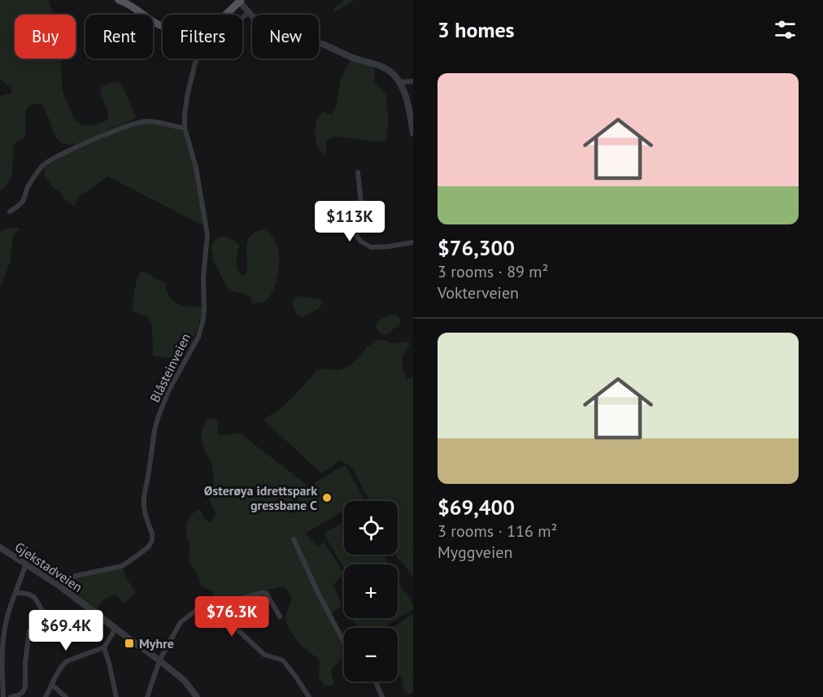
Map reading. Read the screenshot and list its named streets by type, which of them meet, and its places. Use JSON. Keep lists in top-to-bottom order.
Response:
{
  "streets": {
    "street": ["Blåsteinveien", "Gjekstadveien"]
  },
  "crossings": [
    ["Blåsteinveien", "Gjekstadveien"]
  ],
  "places": {
    "other": ["Østerøya idrettspark gressbane C"],
    "transit": ["Myhre"]
  },
  "page": {
    "heading": "3 homes",
    "chip": [
      "Buy",
      "Rent",
      "Filters",
      "New"
    ],
    "list": [
      {
        "name": "$76,300",
        "note": "3 rooms · 89 m² · Vokterveien"
      },
      {
        "name": "$69,400",
        "note": "3 rooms · 116 m² · Myggveien"
      }
    ],
    "price": ["$113K", "$76.3K", "$69.4K"],
    "map_buttons": ["+", "−"]
  }
}
